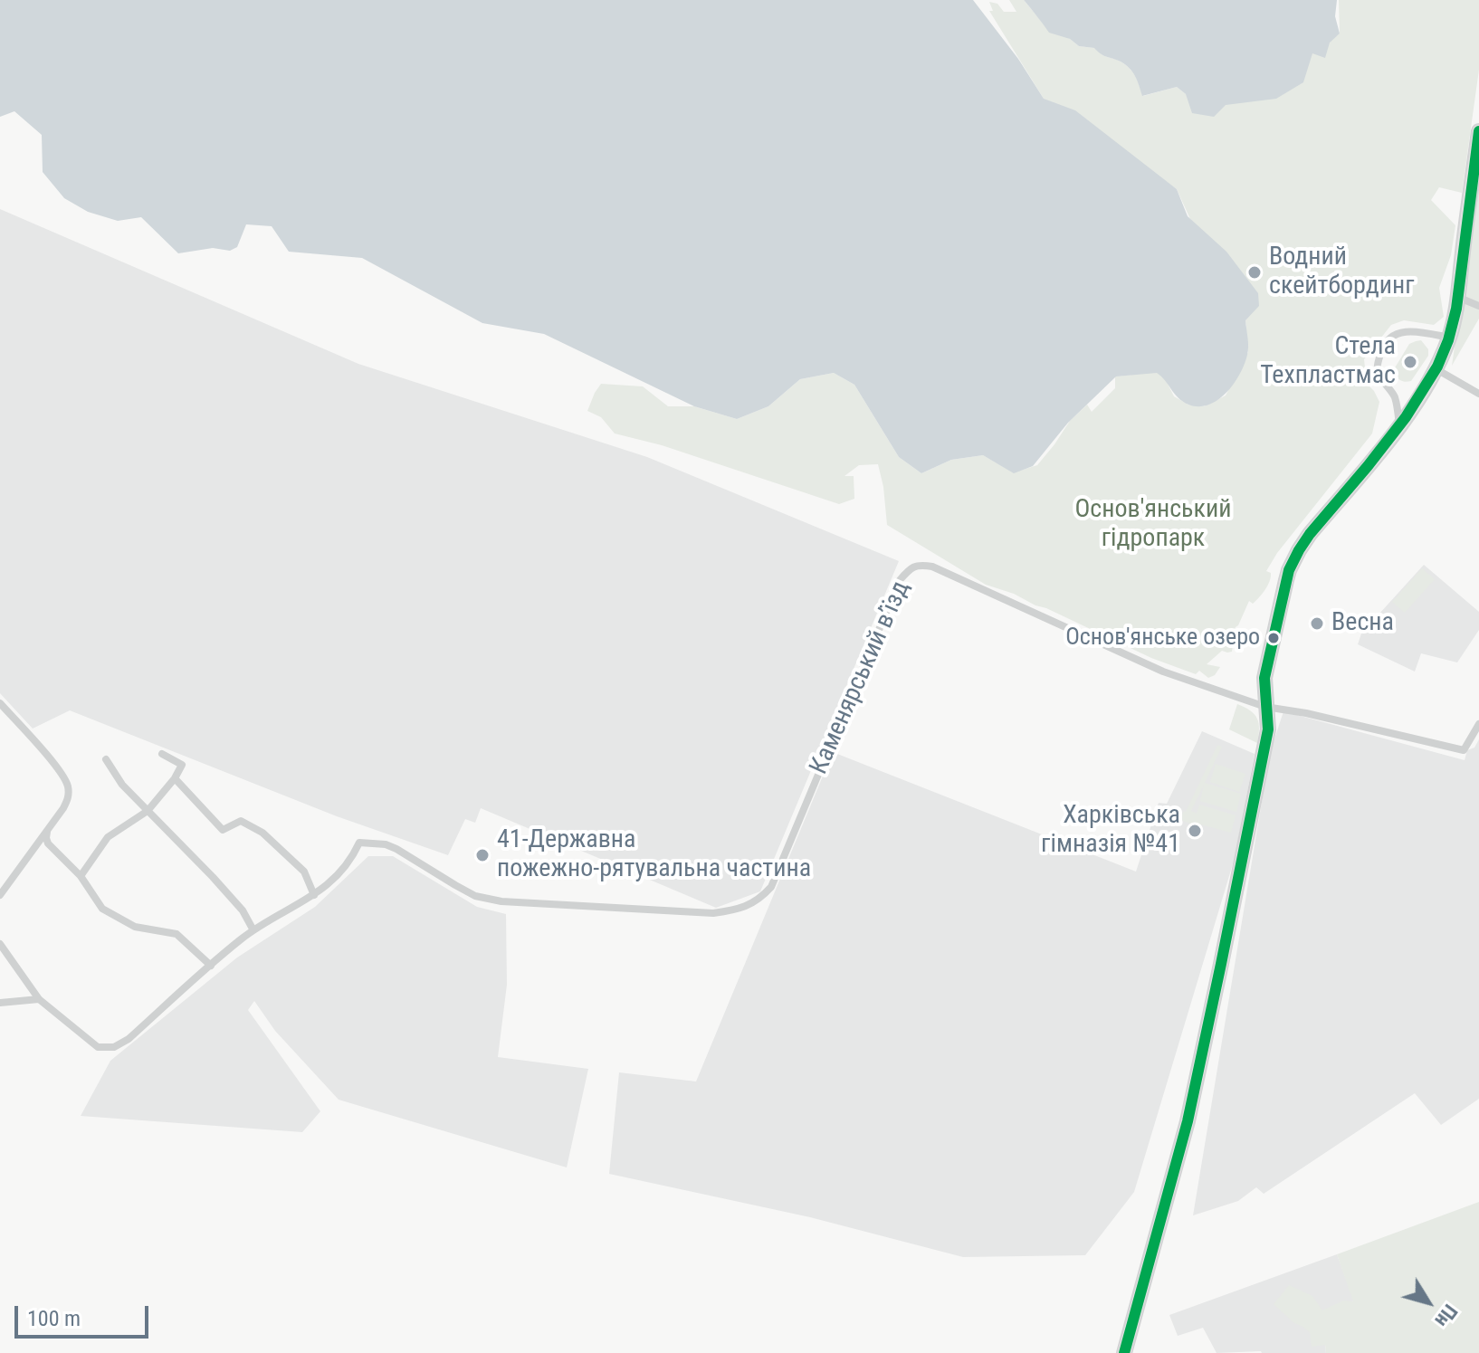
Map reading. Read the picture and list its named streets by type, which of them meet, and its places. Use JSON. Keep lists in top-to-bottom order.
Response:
{
  "streets": {
    "street": ["Каменярський в’їзд"]
  },
  "parks": ["Основ'янський гідропарк"],
  "places": [
    "Водний скейтбординг",
    "Стела Техпластмас",
    "Весна",
    "Основ'янське озеро",
    "Харківська гімназія №41",
    "41-Державна пожежно-рятувальна частина"
  ],
  "scale_bar": "100 m",
  "north": "bottom right"
}
